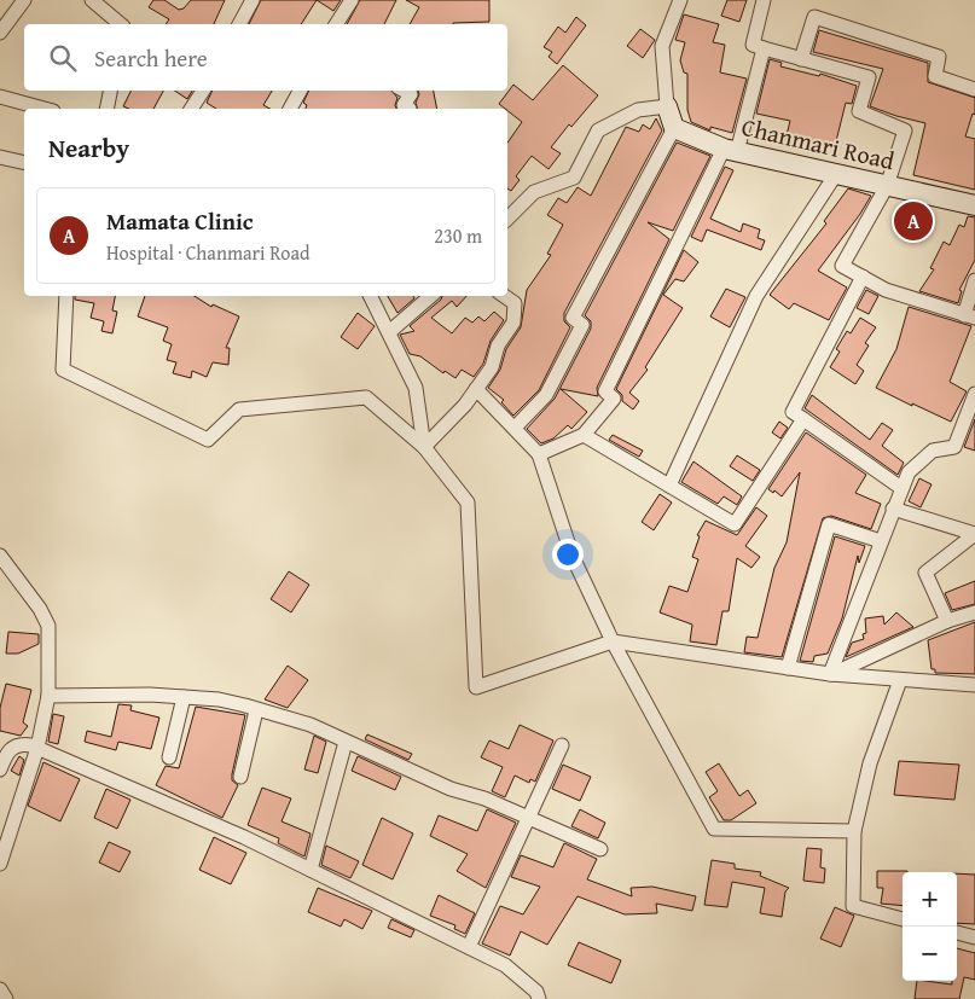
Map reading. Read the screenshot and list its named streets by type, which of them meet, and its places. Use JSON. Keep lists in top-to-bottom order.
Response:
{
  "streets": {
    "street": ["Chanmari Road"]
  },
  "page": {
    "search": "Search here",
    "heading": "Nearby",
    "list": [
      {
        "mark": "A",
        "name": "Mamata Clinic",
        "note": "Hospital · Chanmari Road",
        "value": "230 m"
      }
    ],
    "pins": "A",
    "map_buttons": ["+", "−"]
  }
}
